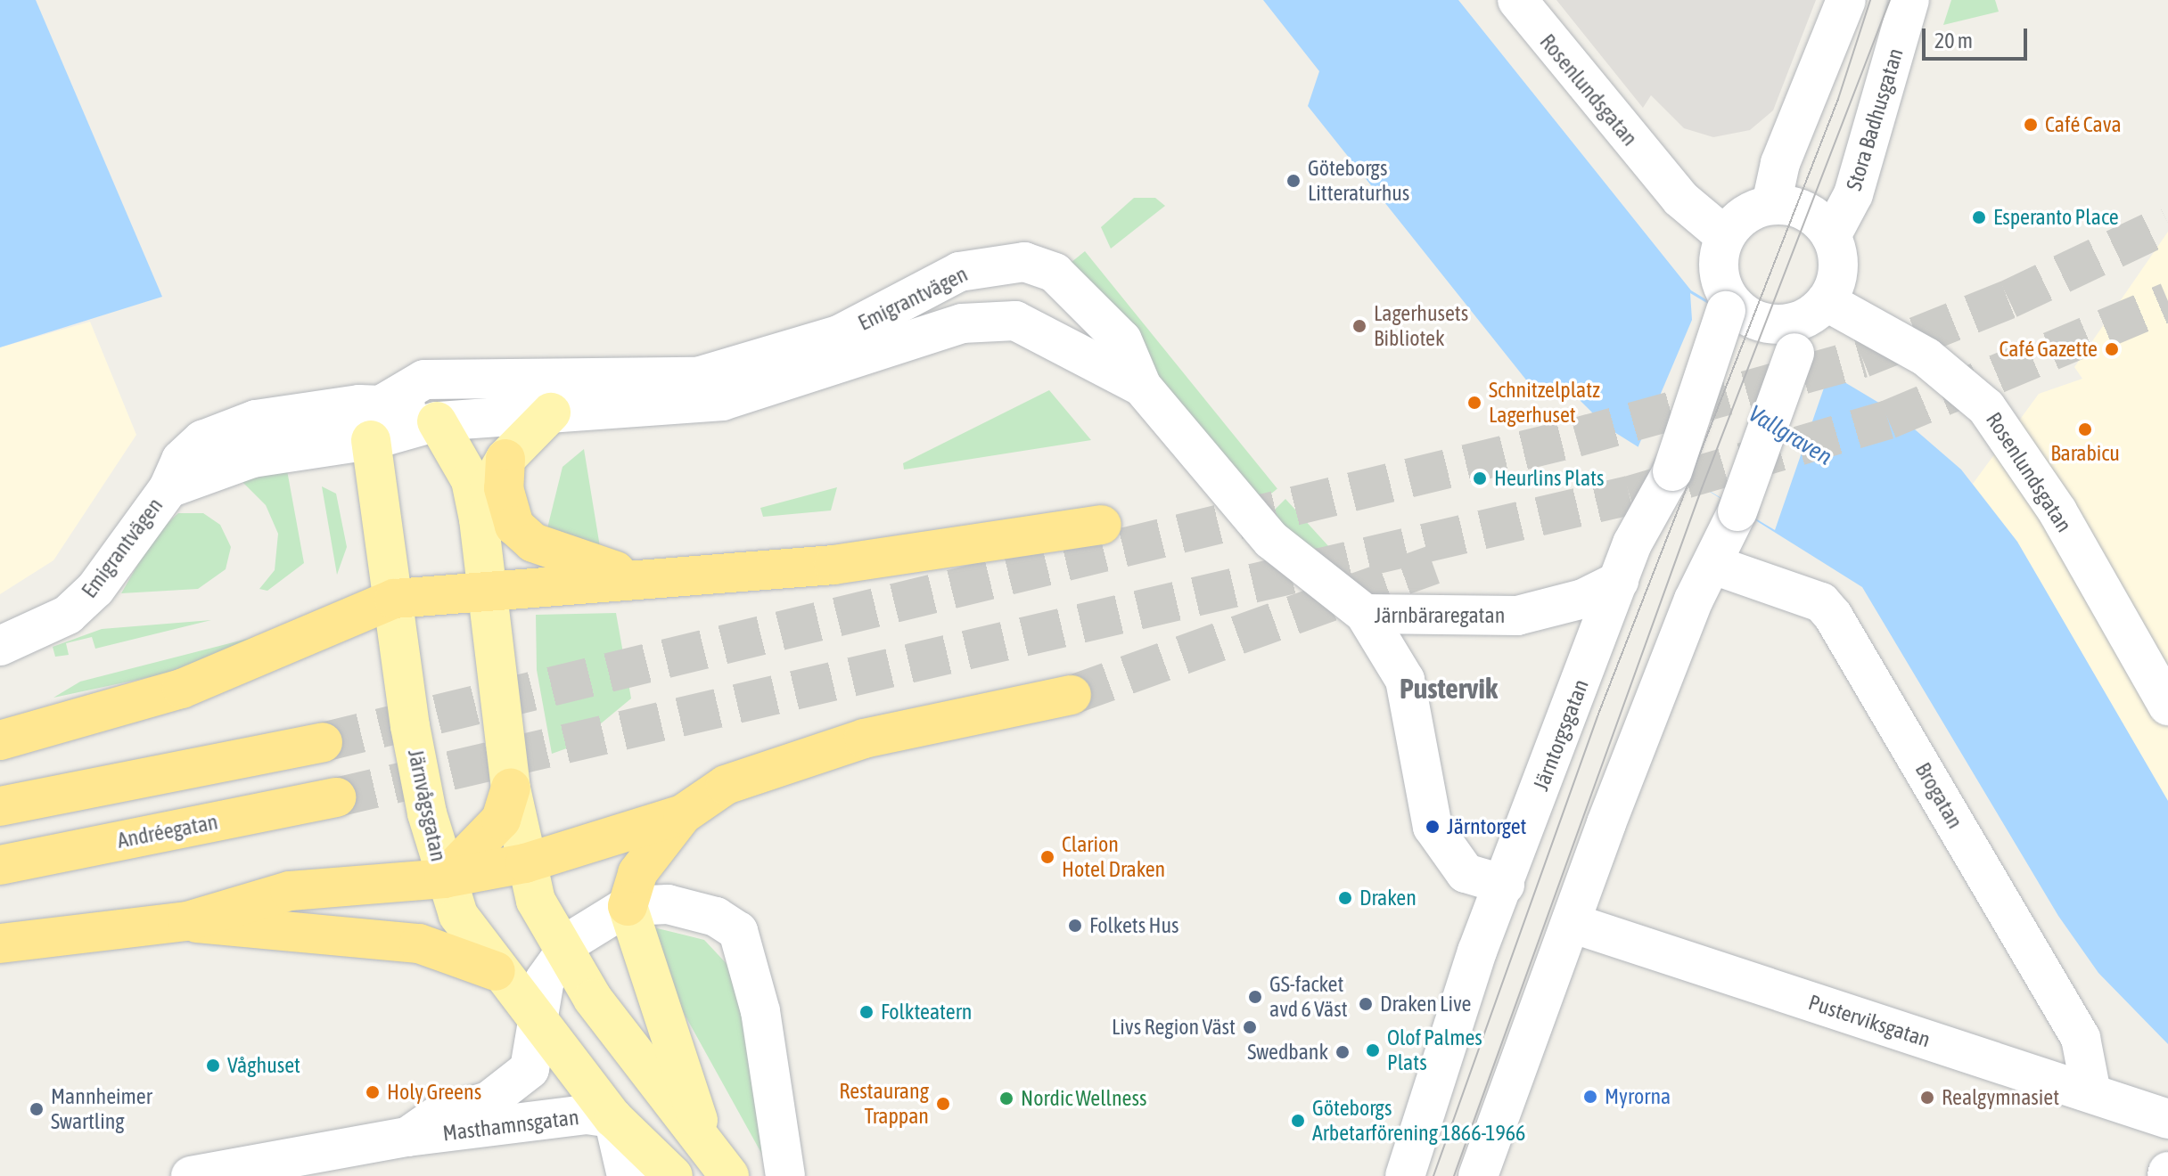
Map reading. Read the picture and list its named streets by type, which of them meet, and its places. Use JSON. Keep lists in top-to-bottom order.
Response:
{
  "streets": {
    "highway": ["Andréegatan"],
    "main road": ["Järnvågsgatan"],
    "street": [
      "Rosenlundsgatan",
      "Stora Badhusgatan",
      "Emigrantvägen",
      "Järnbäraregatan",
      "Järntorgsgatan",
      "Brogatan",
      "Pusterviksgatan",
      "Masthamnsgatan"
    ]
  },
  "crossings": [
    ["Rosenlundsgatan", "Stora Badhusgatan"],
    ["Rosenlundsgatan", "Järntorgsgatan"],
    ["Stora Badhusgatan", "Järntorgsgatan"],
    ["Emigrantvägen", "Järnvågsgatan"],
    ["Järnbäraregatan", "Järntorgsgatan"],
    ["Brogatan", "Pusterviksgatan"],
    ["Järnvågsgatan", "Masthamnsgatan"]
  ],
  "districts": ["Pustervik"],
  "water": ["Vallgraven"],
  "places": [
    "Café Cava",
    "Göteborgs Litteraturhus",
    "Esperanto Place",
    "Lagerhusets Bibliotek",
    "Café Gazette",
    "Schnitzelplatz Lagerhuset",
    "Barabicu",
    "Heurlins Plats",
    "Järntorget",
    "Clarion Hotel Draken",
    "Draken",
    "Folkets Hus",
    "GS-facket avd 6 Väst",
    "Draken Live",
    "Folkteatern",
    "Livs Region Väst",
    "Olof Palmes Plats",
    "Swedbank",
    "Våghuset",
    "Holy Greens",
    "Myrorna",
    "Realgymnasiet",
    "Nordic Wellness",
    "Restaurang Trappan",
    "Mannheimer Swartling",
    "Göteborgs Arbetarförening 1866-1966"
  ],
  "scale_bar": "20 m"
}
